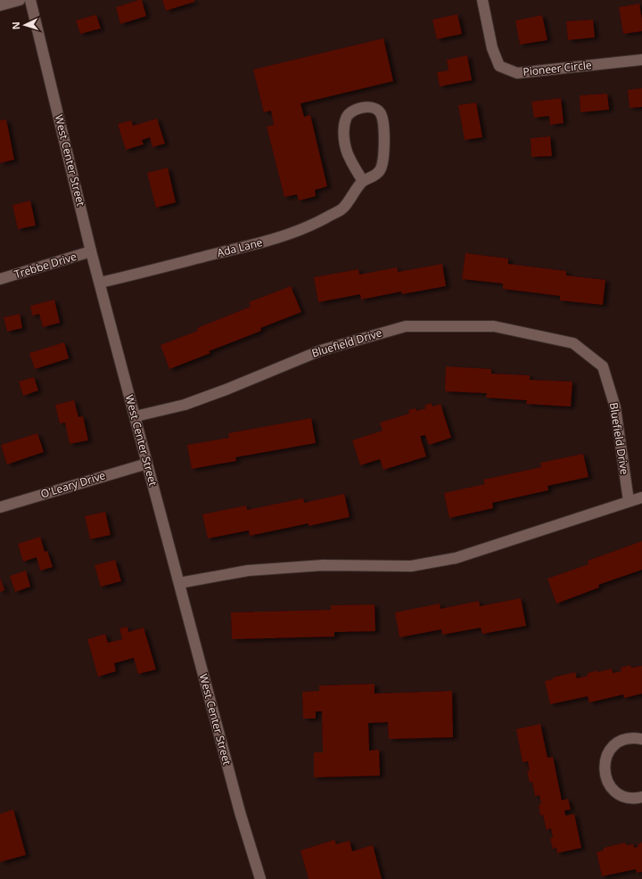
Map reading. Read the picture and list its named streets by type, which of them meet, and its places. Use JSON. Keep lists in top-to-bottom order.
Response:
{
  "streets": {
    "street": [
      "Pioneer Circle",
      "West Center Street",
      "Ada Lane",
      "Trebbe Drive",
      "Bluefield Drive",
      "O'Leary Drive"
    ]
  },
  "crossings": [
    ["West Center Street", "Ada Lane"],
    ["West Center Street", "Trebbe Drive"],
    ["West Center Street", "Bluefield Drive"],
    ["West Center Street", "O'Leary Drive"]
  ],
  "north": "left"
}
